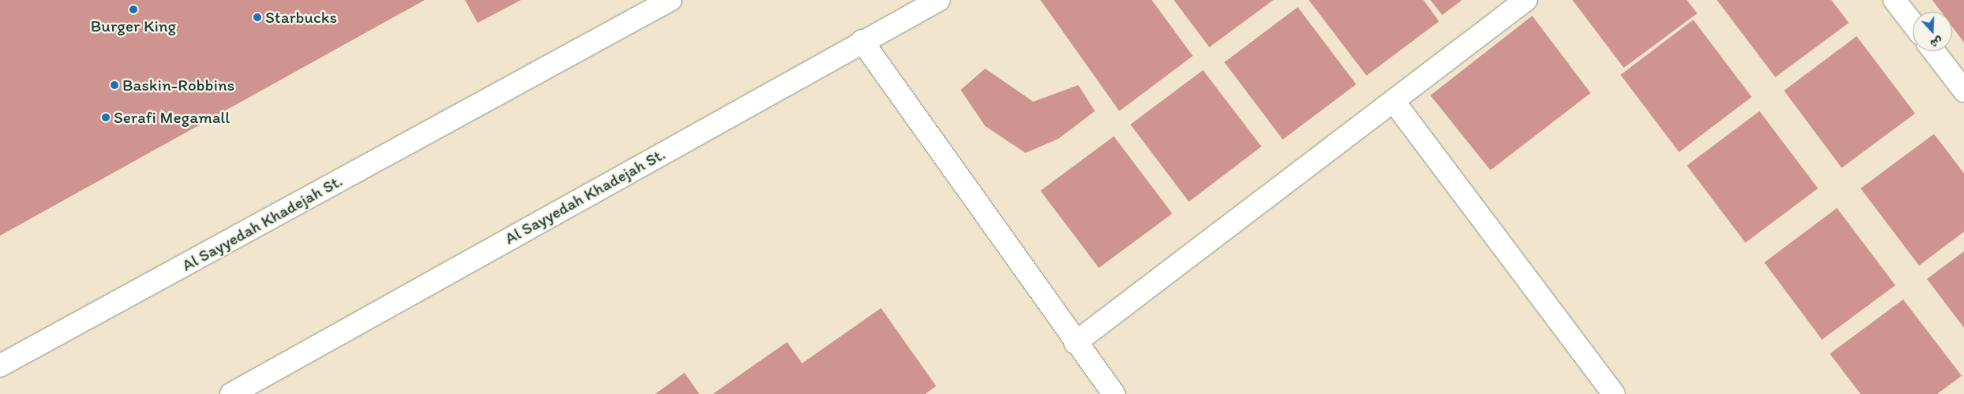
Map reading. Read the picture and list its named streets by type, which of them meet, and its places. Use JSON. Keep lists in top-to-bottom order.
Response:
{
  "streets": {
    "street": ["Al Sayyedah Khadejah St."]
  },
  "places": [
    "Burger King",
    "Starbucks",
    "Baskin-Robbins",
    "Serafi Megamall"
  ],
  "north": "bottom"
}
